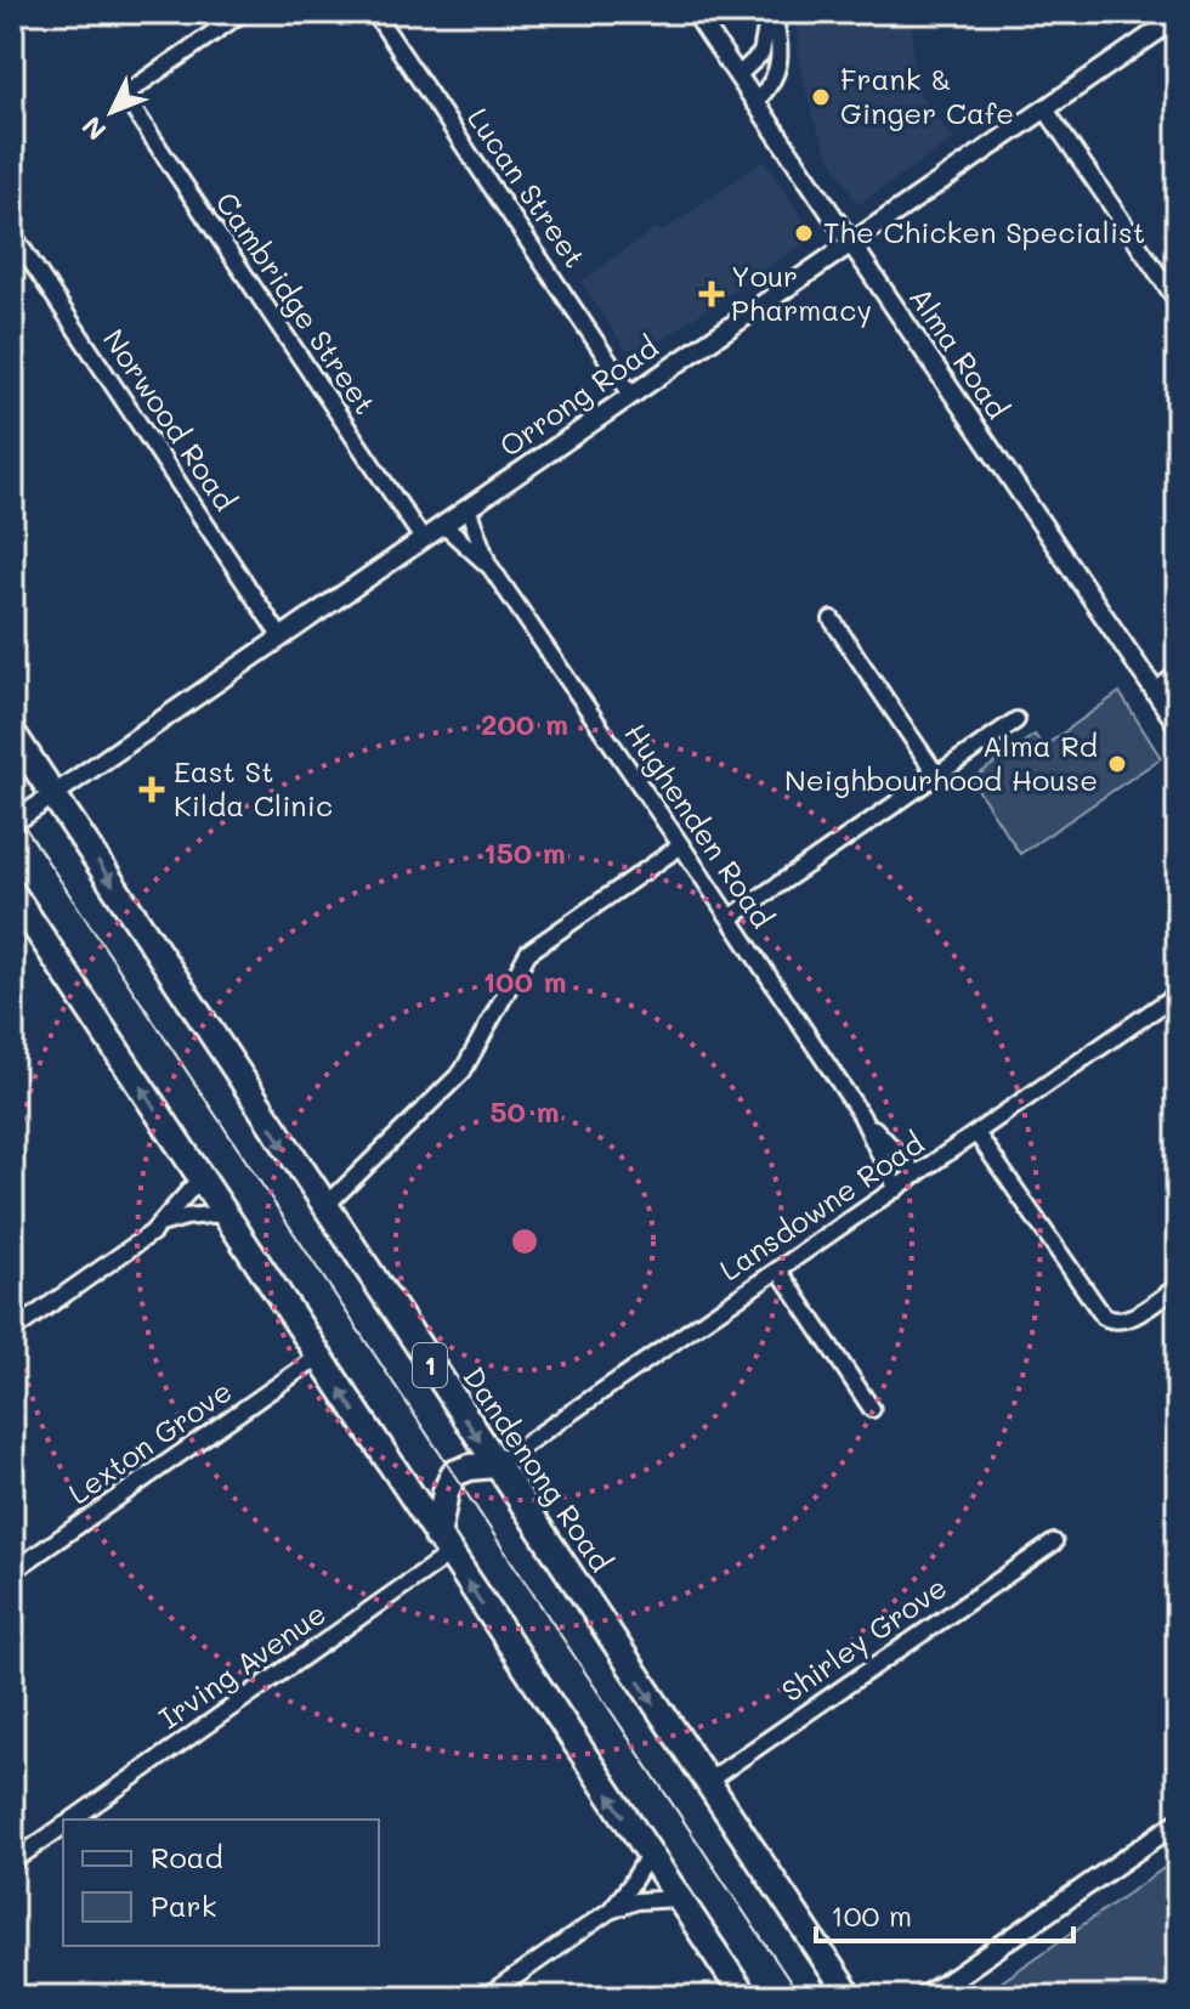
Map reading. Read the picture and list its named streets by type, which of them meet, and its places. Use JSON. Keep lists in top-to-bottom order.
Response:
{
  "streets": {
    "highway": ["1", "Dandenong Road"],
    "street": [
      "Lucan Street",
      "Cambridge Street",
      "Alma Road",
      "Orrong Road",
      "Norwood Road",
      "Hughenden Road",
      "Lansdowne Road",
      "Lexton Grove",
      "Shirley Grove",
      "Irving Avenue"
    ]
  },
  "crossings": [
    ["Lucan Street", "Orrong Road"],
    ["Cambridge Street", "Orrong Road"],
    ["Alma Road", "Orrong Road"],
    ["Orrong Road", "Norwood Road"],
    ["Orrong Road", "Hughenden Road"],
    ["Orrong Road", "Dandenong Road"],
    ["Hughenden Road", "Lansdowne Road"],
    ["Lansdowne Road", "Dandenong Road"],
    ["Dandenong Road", "Shirley Grove"]
  ],
  "places": {
    "other": ["Frank & Ginger Cafe", "The Chicken Specialist", "Alma Rd Neighbourhood House"],
    "health": ["Your Pharmacy", "East St Kilda Clinic"]
  },
  "legend": ["Road", "Park"],
  "scale_bar": "100 m",
  "north": "bottom left",
  "rings": [
    "200 m",
    "150 m",
    "100 m",
    "50 m"
  ]
}
